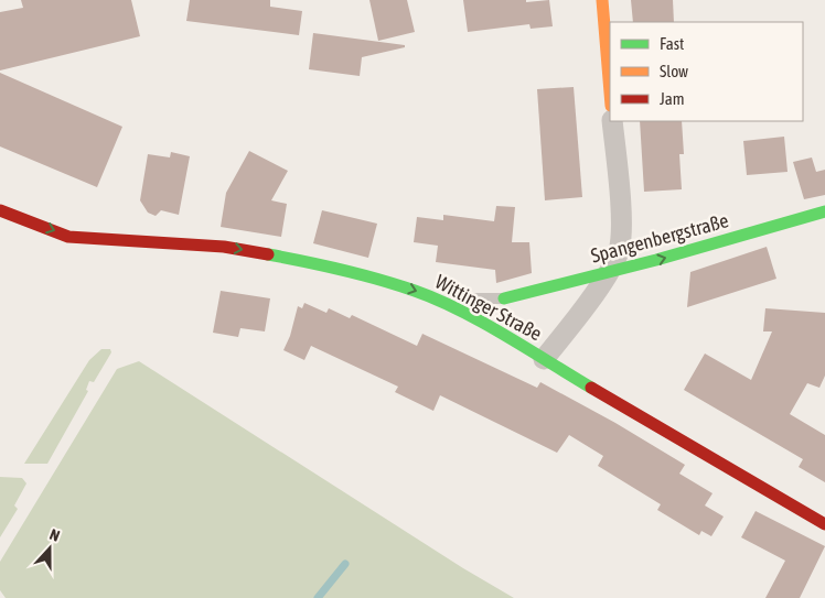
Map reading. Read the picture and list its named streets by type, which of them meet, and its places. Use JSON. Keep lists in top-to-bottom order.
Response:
{
  "streets": {
    "street": ["Spangenbergstraße", "Wittinger Straße"]
  },
  "one_way": ["Spangenbergstraße", "Wittinger Straße"],
  "legend": ["Fast", "Slow", "Jam"],
  "north": "top"
}
